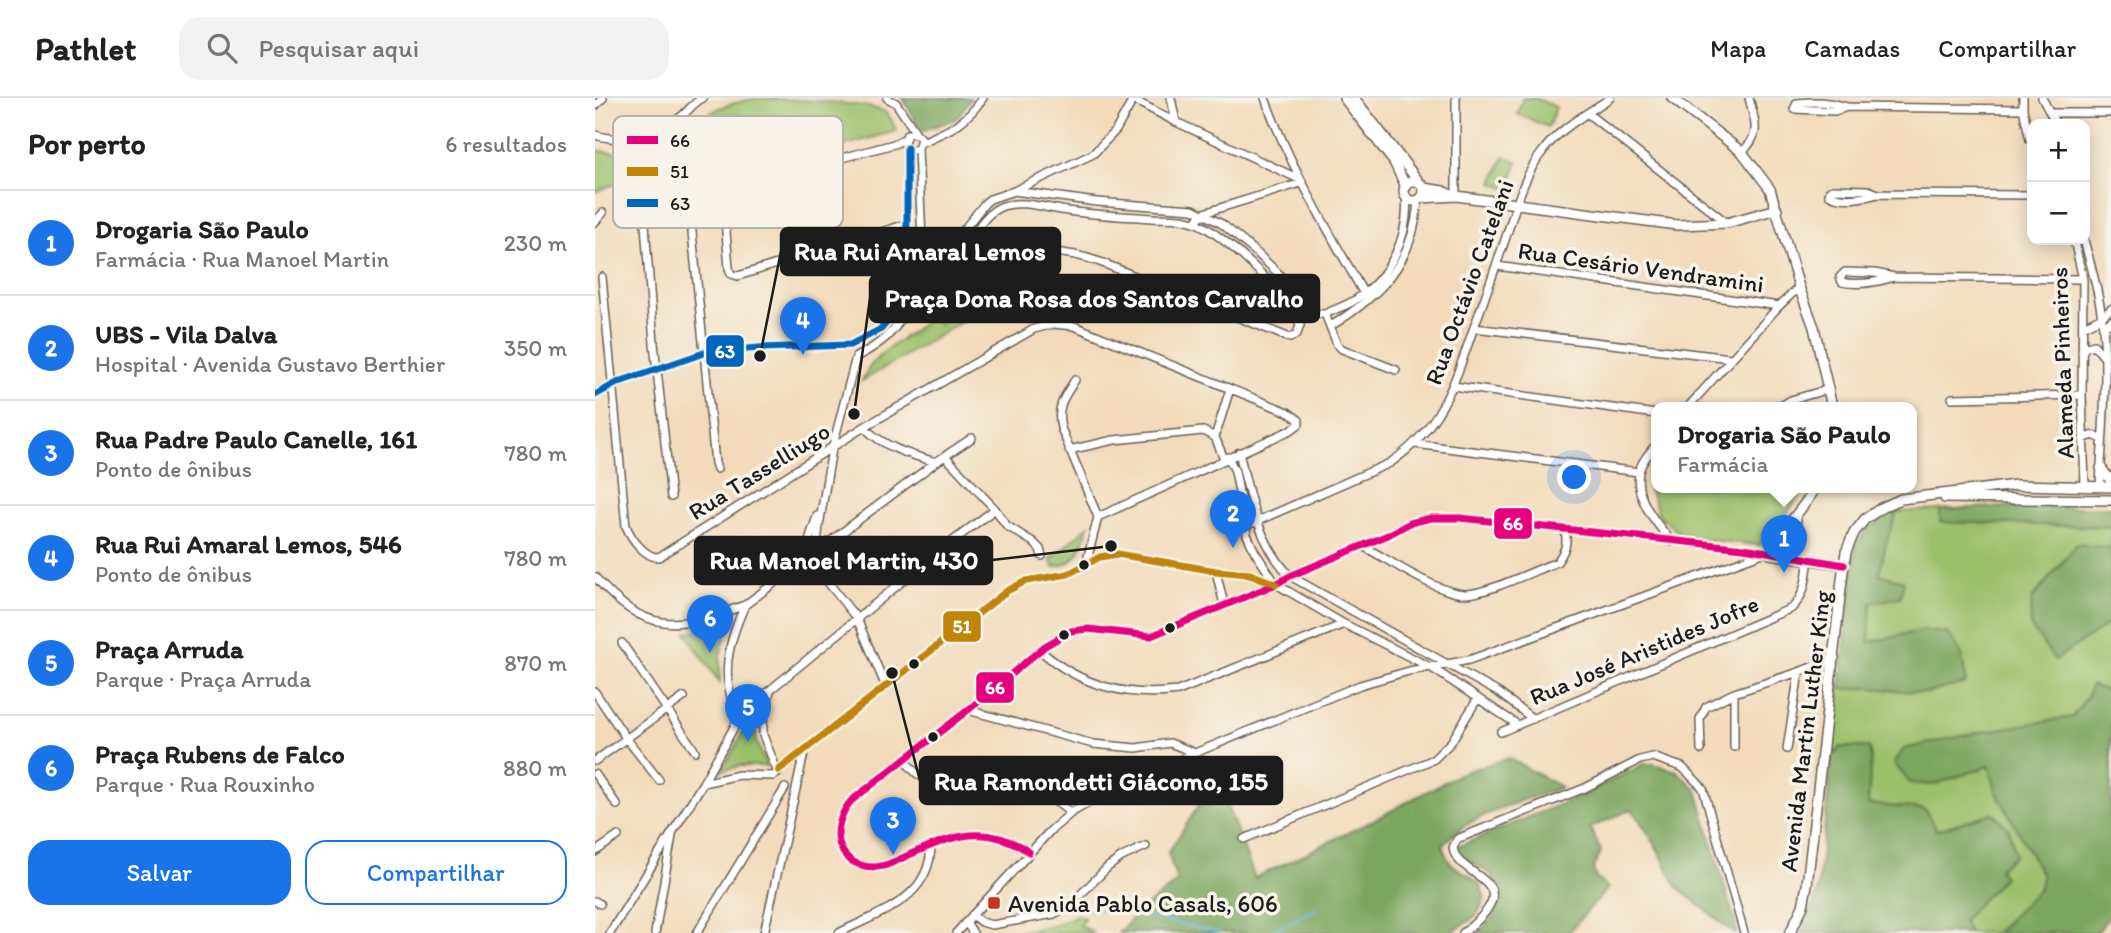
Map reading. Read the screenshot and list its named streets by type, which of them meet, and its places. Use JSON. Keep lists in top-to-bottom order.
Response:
{
  "streets": {
    "main road": ["Avenida Martin Luther King"],
    "street": [
      "Rua Cesário Vendramini",
      "Rua Octávio Catelani",
      "Alameda Pinheiros",
      "Rua Tasselliugo",
      "Rua José Aristides Jofre"
    ]
  },
  "crossings": [
    ["Rua Cesário Vendramini", "Rua Octávio Catelani"],
    ["Alameda Pinheiros", "Avenida Martin Luther King"]
  ],
  "places": {
    "other": [
      "Rua Rui Amaral Lemos",
      "Praça Dona Rosa dos Santos Carvalho",
      "Rua Manoel Martin, 430",
      "Rua Ramondetti Giácomo, 155"
    ],
    "transit": ["Avenida Pablo Casals, 606"]
  },
  "lines": ["transit line 63", "transit line 66", "transit line 51"],
  "legend": ["66", "51", "63"],
  "page": {
    "header": "Pathlet",
    "search": "Pesquisar aqui",
    "nav": ["Mapa", "Camadas", "Compartilhar"],
    "heading": ["Por perto", "6 resultados"],
    "map_buttons": ["+", "−"],
    "list": [
      {
        "mark": "1",
        "name": "Drogaria São Paulo",
        "note": "Farmácia · Rua Manoel Martin",
        "value": "230 m"
      },
      {
        "mark": "2",
        "name": "UBS - Vila Dalva",
        "note": "Hospital · Avenida Gustavo Berthier",
        "value": "350 m"
      },
      {
        "mark": "3",
        "name": "Rua Padre Paulo Canelle, 161",
        "note": "Ponto de ônibus",
        "value": "780 m"
      },
      {
        "mark": "4",
        "name": "Rua Rui Amaral Lemos, 546",
        "note": "Ponto de ônibus",
        "value": "780 m"
      },
      {
        "mark": "5",
        "name": "Praça Arruda",
        "note": "Parque · Praça Arruda",
        "value": "870 m"
      },
      {
        "mark": "6",
        "name": "Praça Rubens de Falco",
        "note": "Parque · Rua Rouxinho",
        "value": "880 m"
      }
    ],
    "pins": [
      "4",
      "2",
      "1",
      "6",
      "5",
      "3"
    ],
    "popup": ["Drogaria São Paulo", "Farmácia"],
    "buttons": ["Salvar", "Compartilhar"]
  }
}
